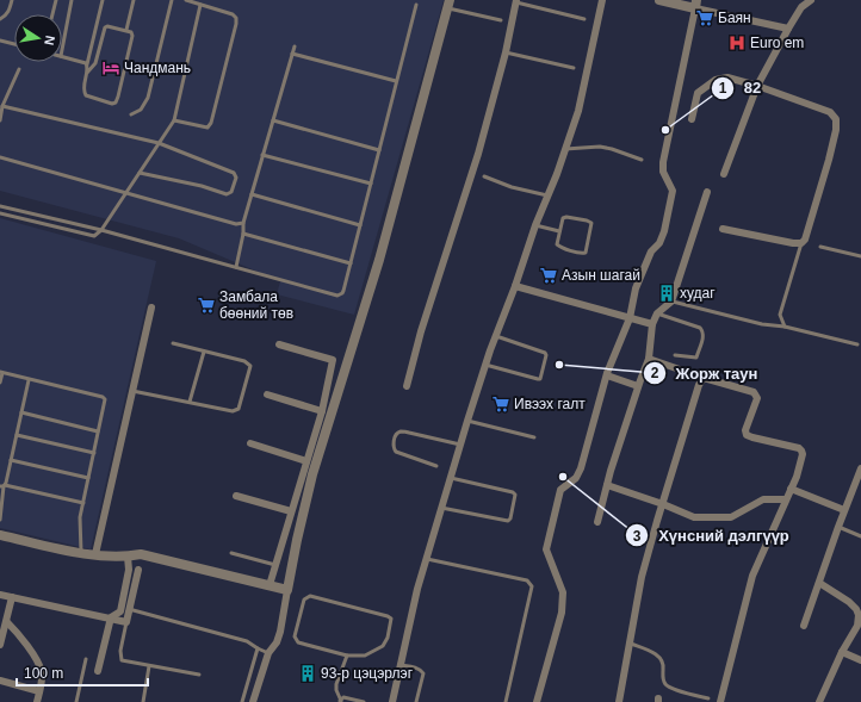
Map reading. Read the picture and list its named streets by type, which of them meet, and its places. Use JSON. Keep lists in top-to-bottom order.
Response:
{
  "places": {
    "supermarket": [
      "Баян",
      "Азын шагай",
      "Замбала бөөний төв",
      "Ивээх галт"
    ],
    "hospital": ["Euro em"],
    "hotel": ["Чандмань"],
    "other": ["82", "Жорж таун", "Хүнсний дэлгүүр"],
    "building": ["худаг", "93-р цэцэрлэг"]
  },
  "scale_bar": "100 m",
  "north": "right"
}
